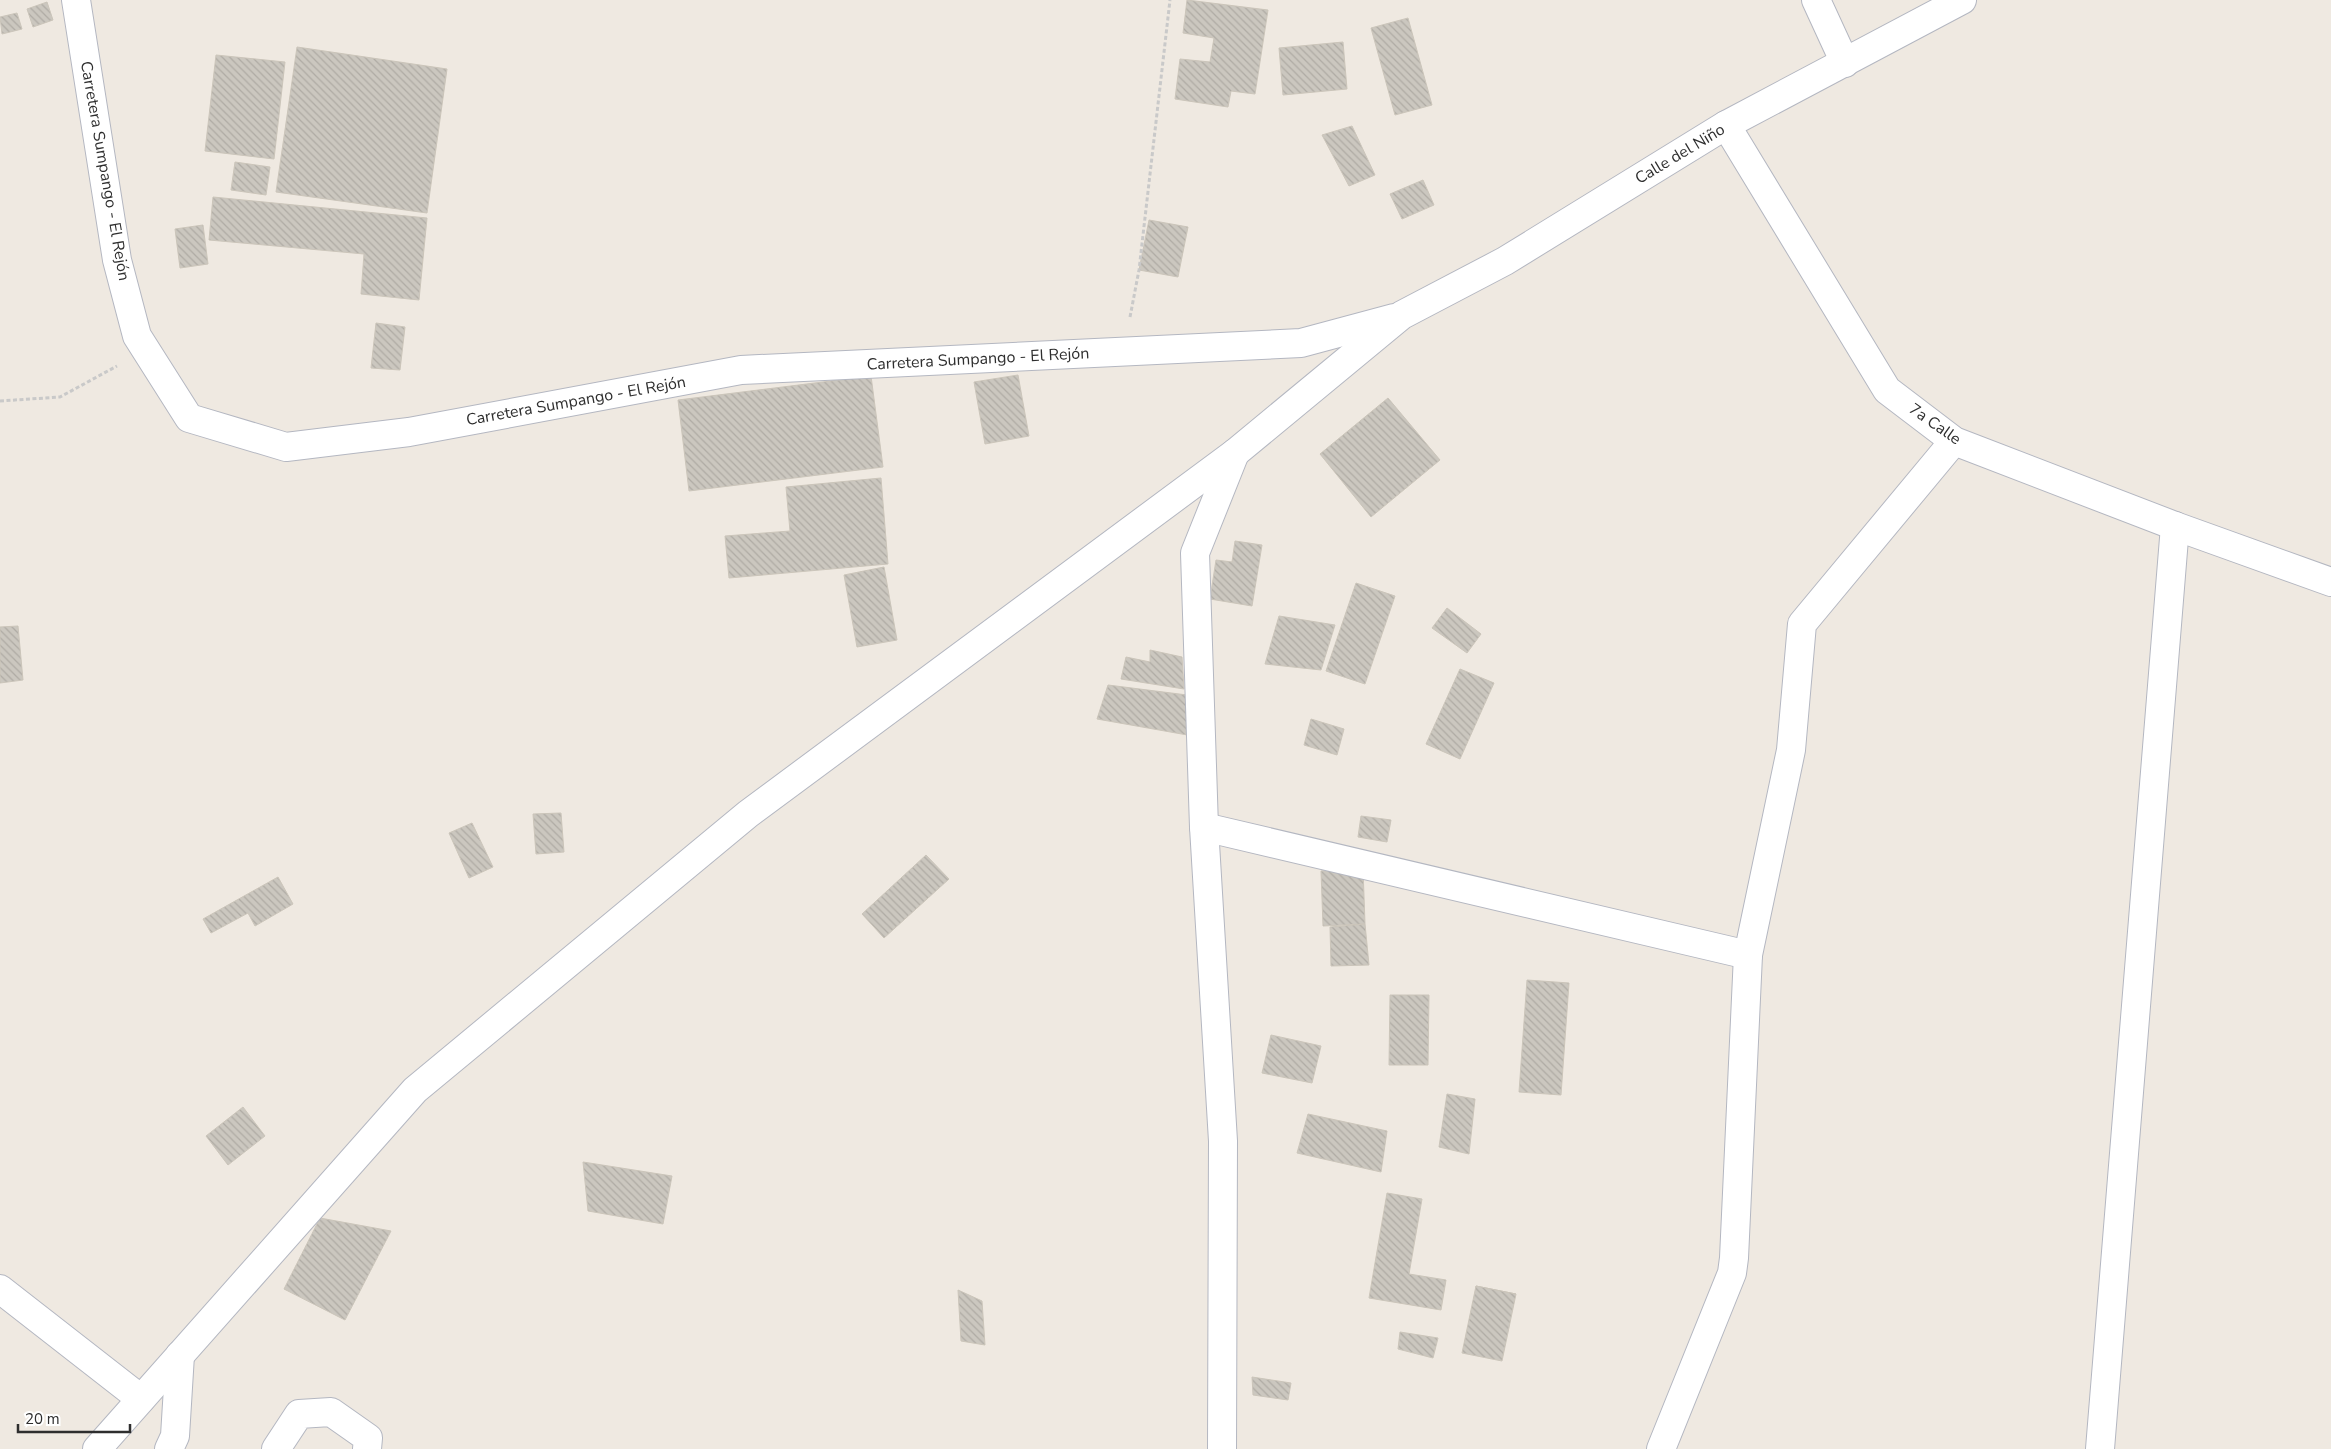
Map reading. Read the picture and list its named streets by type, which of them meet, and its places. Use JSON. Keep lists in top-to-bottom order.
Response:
{
  "streets": {
    "street": ["Calle del Niño", "Carretera Sumpango - El Rejón", "7a Calle"]
  },
  "crossings": [
    ["Calle del Niño", "Carretera Sumpango - El Rejón"],
    ["Calle del Niño", "7a Calle"]
  ],
  "scale_bar": "20 m"
}
